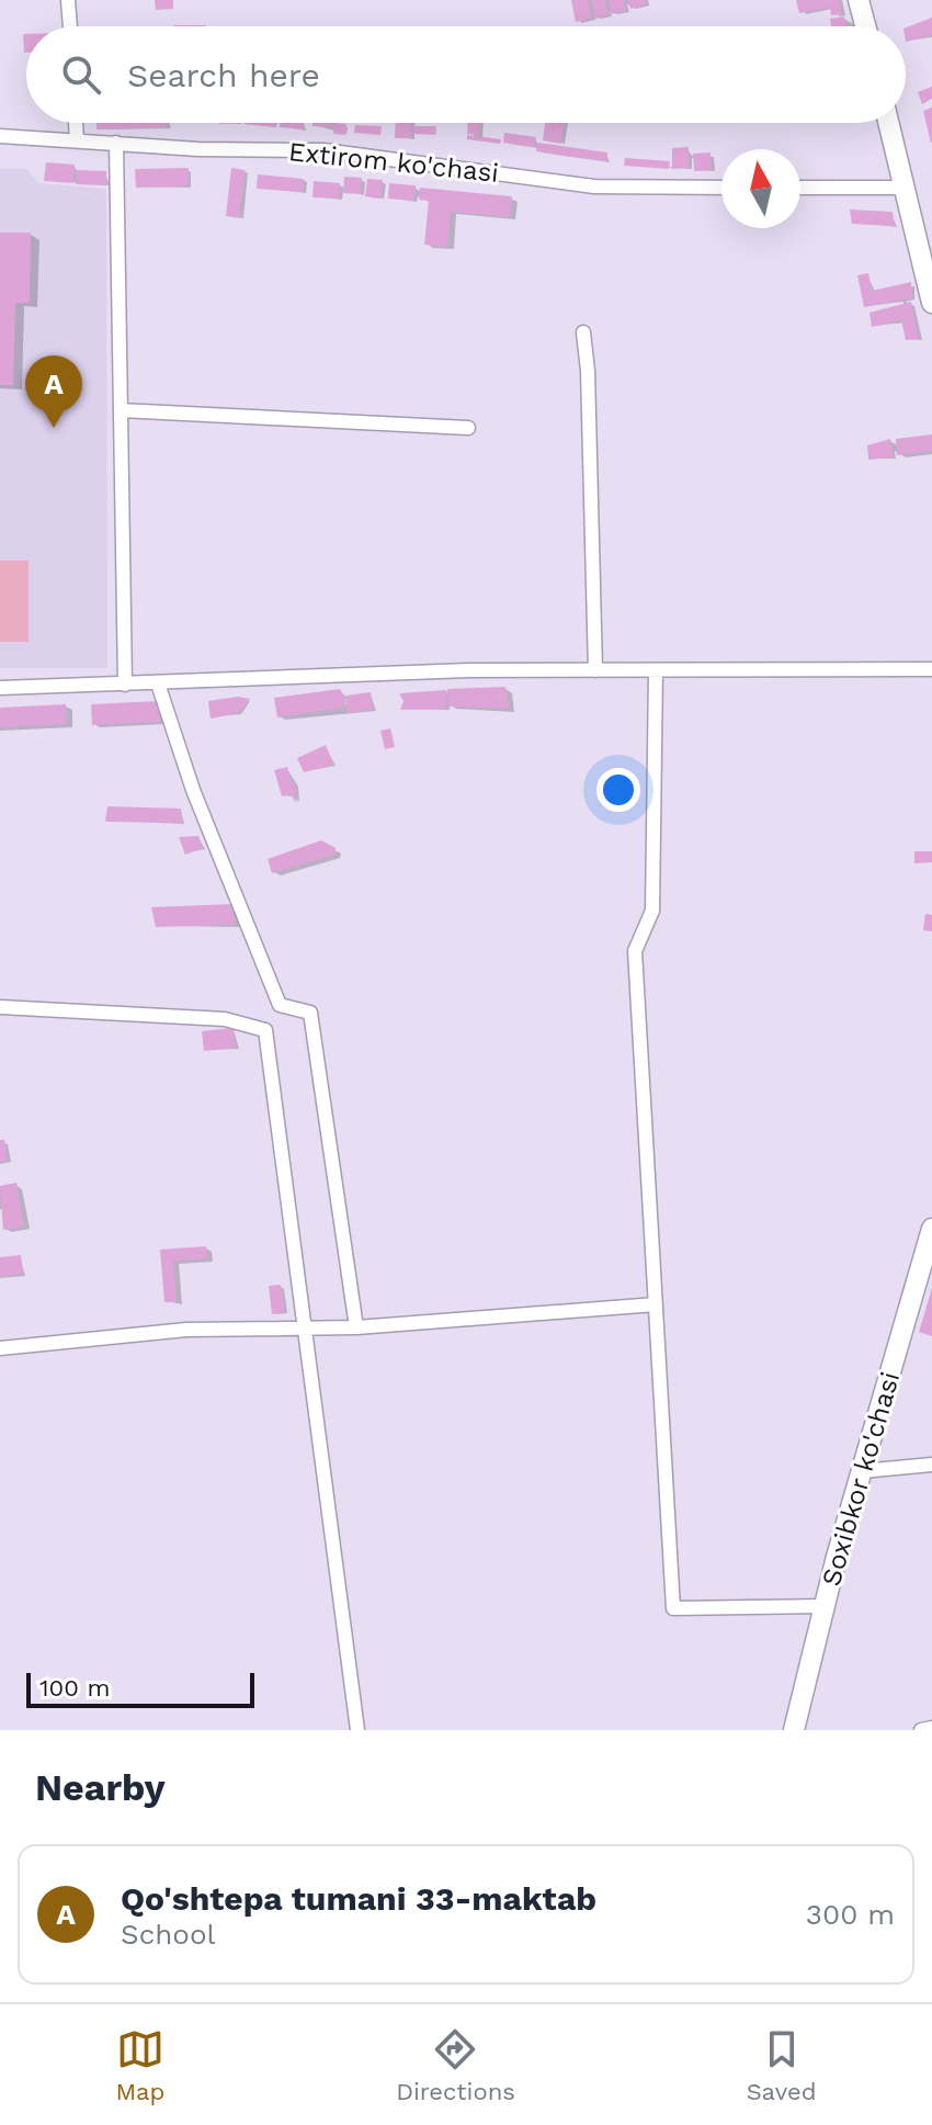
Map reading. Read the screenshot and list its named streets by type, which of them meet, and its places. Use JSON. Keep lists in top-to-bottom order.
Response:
{
  "streets": {
    "main road": ["Soxibkor ko'chasi"],
    "street": ["Extirom ko'chasi"]
  },
  "scale_bar": "100 m",
  "north": "top",
  "page": {
    "search": "Search here",
    "pins": "A",
    "scale": "100 m",
    "heading": "Nearby",
    "list": [
      {
        "mark": "A",
        "name": "Qo'shtepa tumani 33-maktab",
        "note": "School",
        "value": "300 m"
      }
    ],
    "nav": ["Map", "Directions", "Saved"]
  }
}
